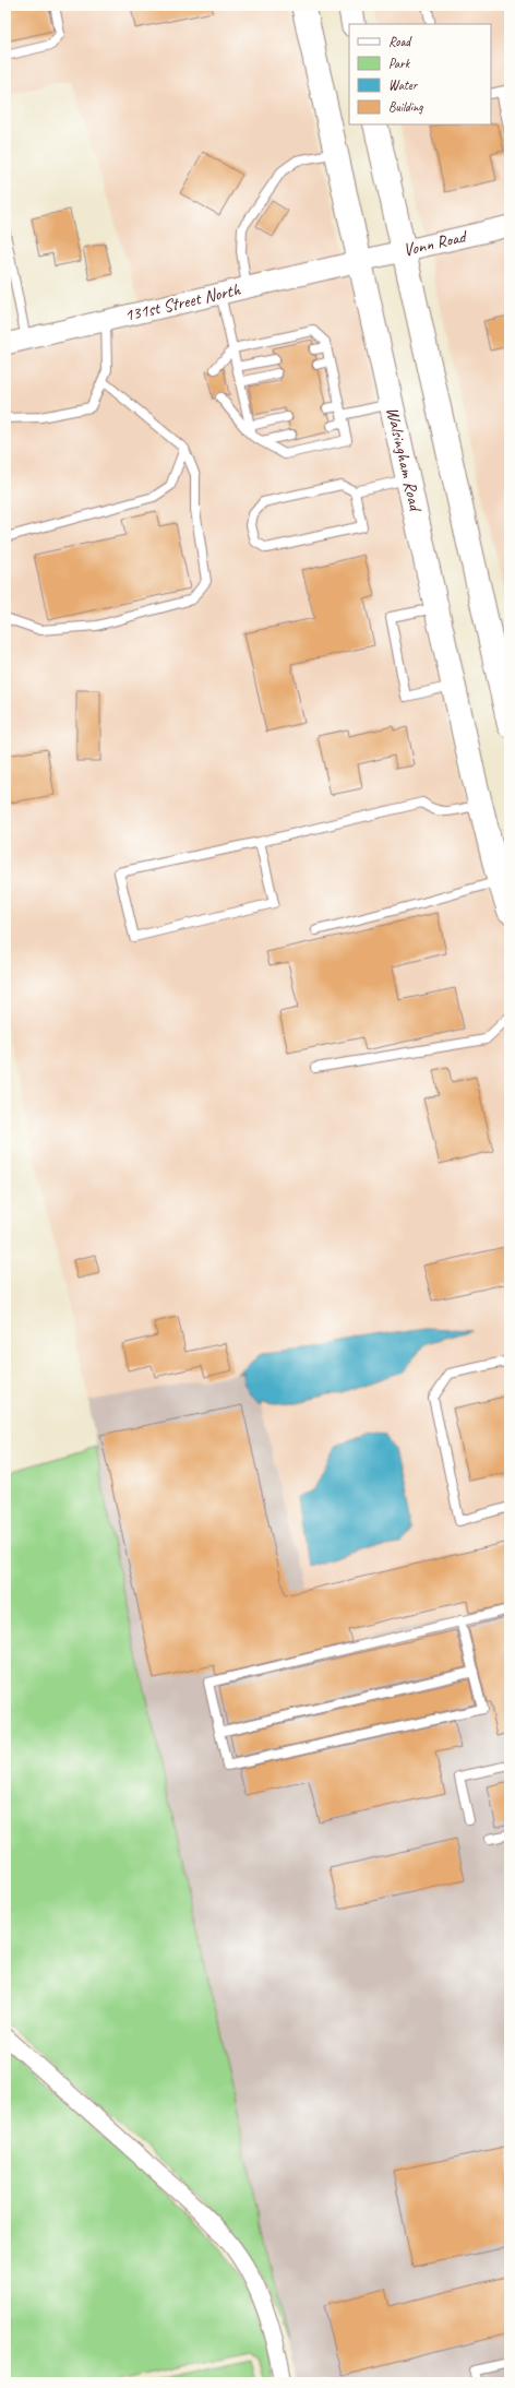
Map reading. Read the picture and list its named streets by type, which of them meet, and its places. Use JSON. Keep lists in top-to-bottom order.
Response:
{
  "streets": {
    "main road": ["Walsingham Road"],
    "street": ["Vonn Road", "131st Street North"]
  },
  "crossings": [
    ["Vonn Road", "131st Street North"],
    ["Vonn Road", "Walsingham Road"],
    ["131st Street North", "Walsingham Road"]
  ],
  "legend": [
    "Road",
    "Park",
    "Water",
    "Building"
  ]
}
